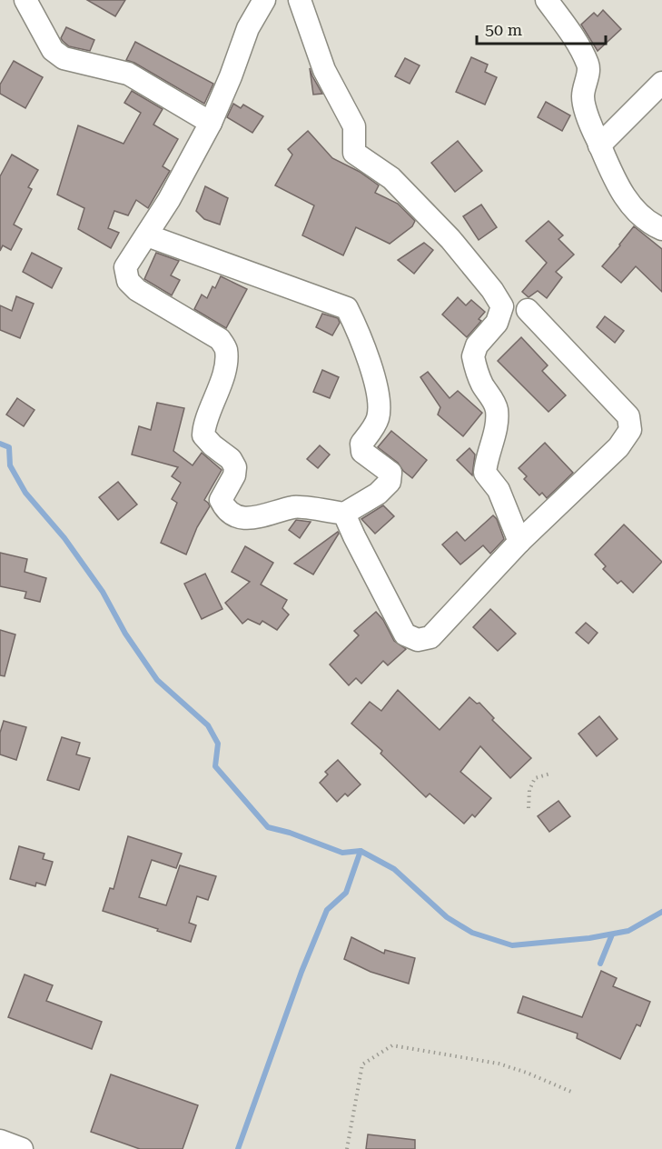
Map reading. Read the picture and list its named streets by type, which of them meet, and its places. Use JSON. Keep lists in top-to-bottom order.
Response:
{
  "scale_bar": "50 m"
}
